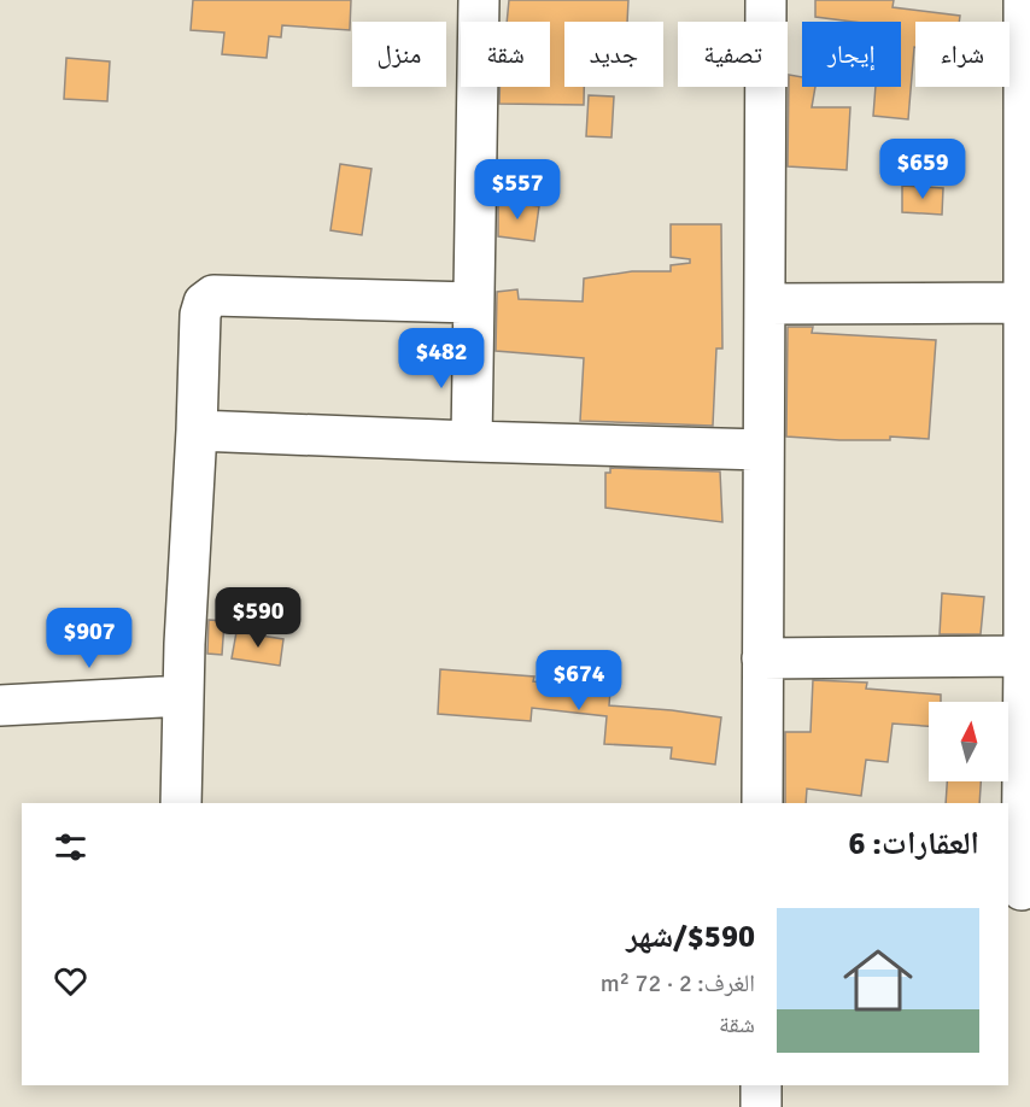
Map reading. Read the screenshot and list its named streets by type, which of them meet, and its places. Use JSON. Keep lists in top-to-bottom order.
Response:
{
  "north": "top",
  "page": {
    "chip": [
      "شراء",
      "إيجار",
      "تصفية",
      "جديد",
      "شقة",
      "منزل"
    ],
    "price": [
      "$659",
      "$557",
      "$482",
      "$590",
      "$907",
      "$674"
    ],
    "heading": "العقارات: 6",
    "list": [
      {
        "name": "$590/شهر",
        "note": "الغرف: 2 · 72 m² · شقة"
      }
    ]
  }
}
